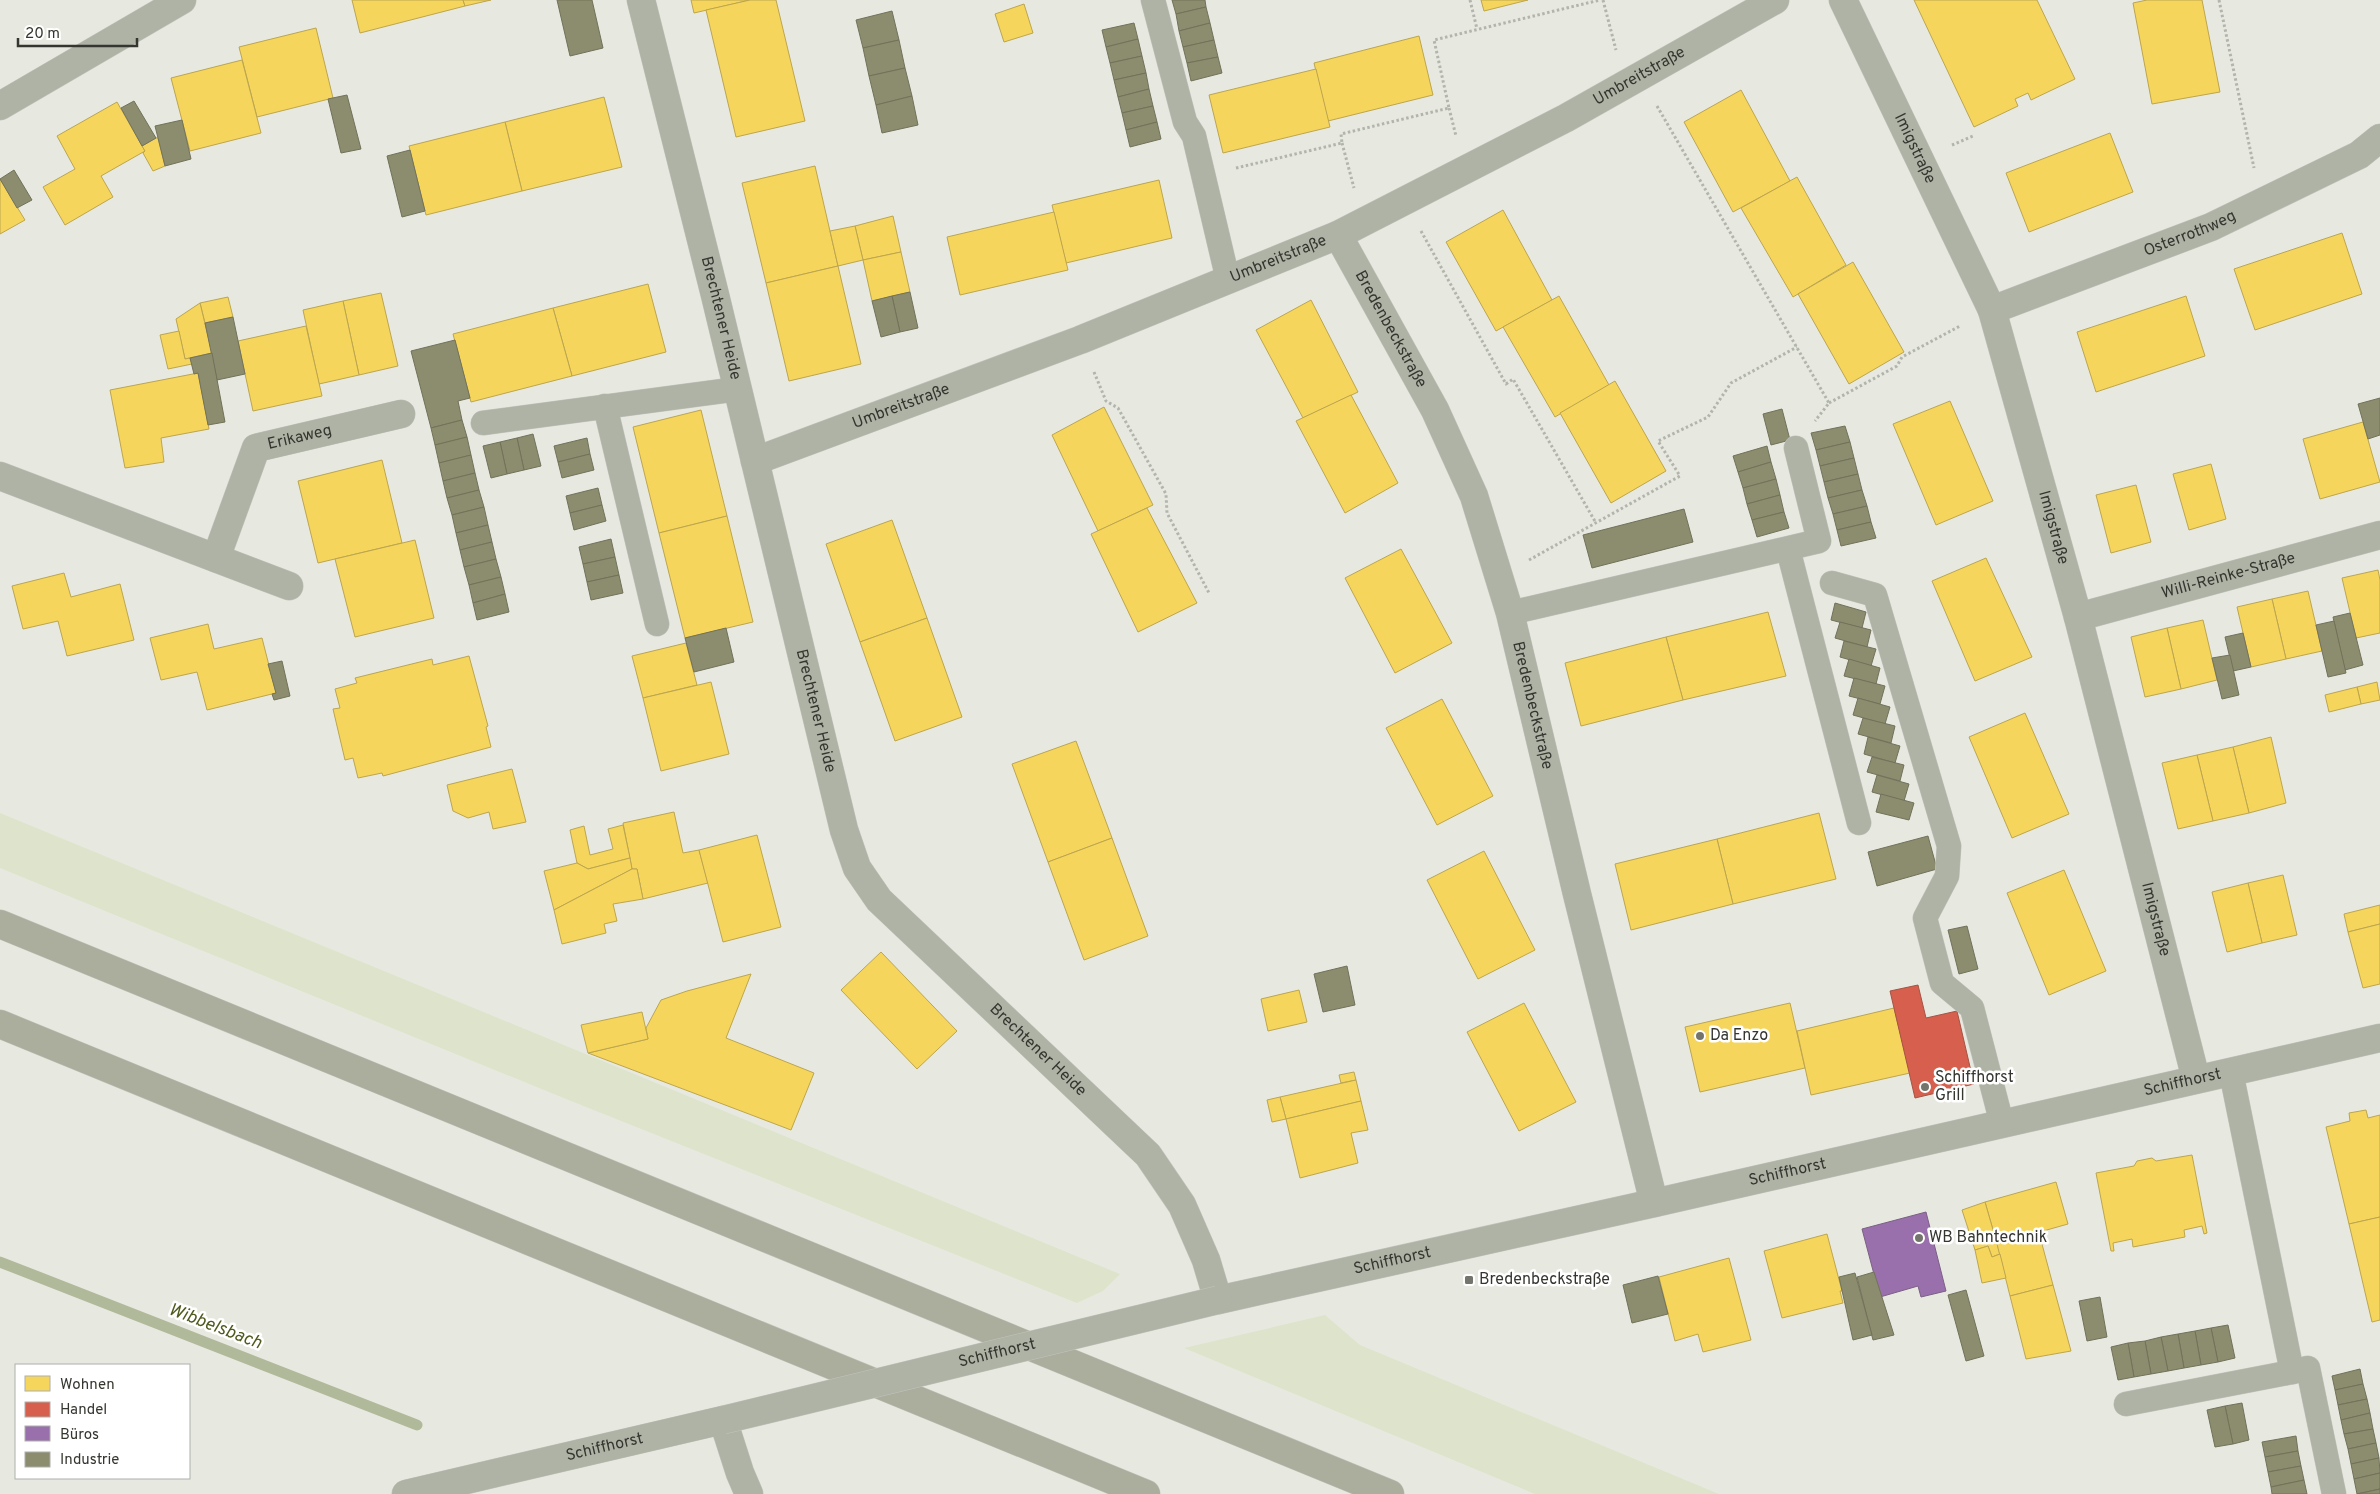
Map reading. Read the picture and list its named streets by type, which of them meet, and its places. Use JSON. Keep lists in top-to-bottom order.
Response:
{
  "streets": {
    "street": [
      "Umbreitstraße",
      "Imigstraße",
      "Osterrothweg",
      "Brechtener Heide",
      "Bredenbeckstraße",
      "Erikaweg",
      "Willi-Reinke-Straße",
      "Schiffhorst"
    ]
  },
  "crossings": [
    ["Umbreitstraße", "Brechtener Heide"],
    ["Umbreitstraße", "Bredenbeckstraße"],
    ["Imigstraße", "Osterrothweg"],
    ["Imigstraße", "Willi-Reinke-Straße"],
    ["Imigstraße", "Schiffhorst"],
    ["Brechtener Heide", "Schiffhorst"],
    ["Bredenbeckstraße", "Schiffhorst"]
  ],
  "water": ["Wibbelsbach"],
  "places": {
    "other": ["Da Enzo", "Schiffhorst Grill", "WB Bahntechnik"],
    "transit": ["Bredenbeckstraße"]
  },
  "legend": [
    "Wohnen",
    "Handel",
    "Büros",
    "Industrie"
  ],
  "scale_bar": "20 m"
}
